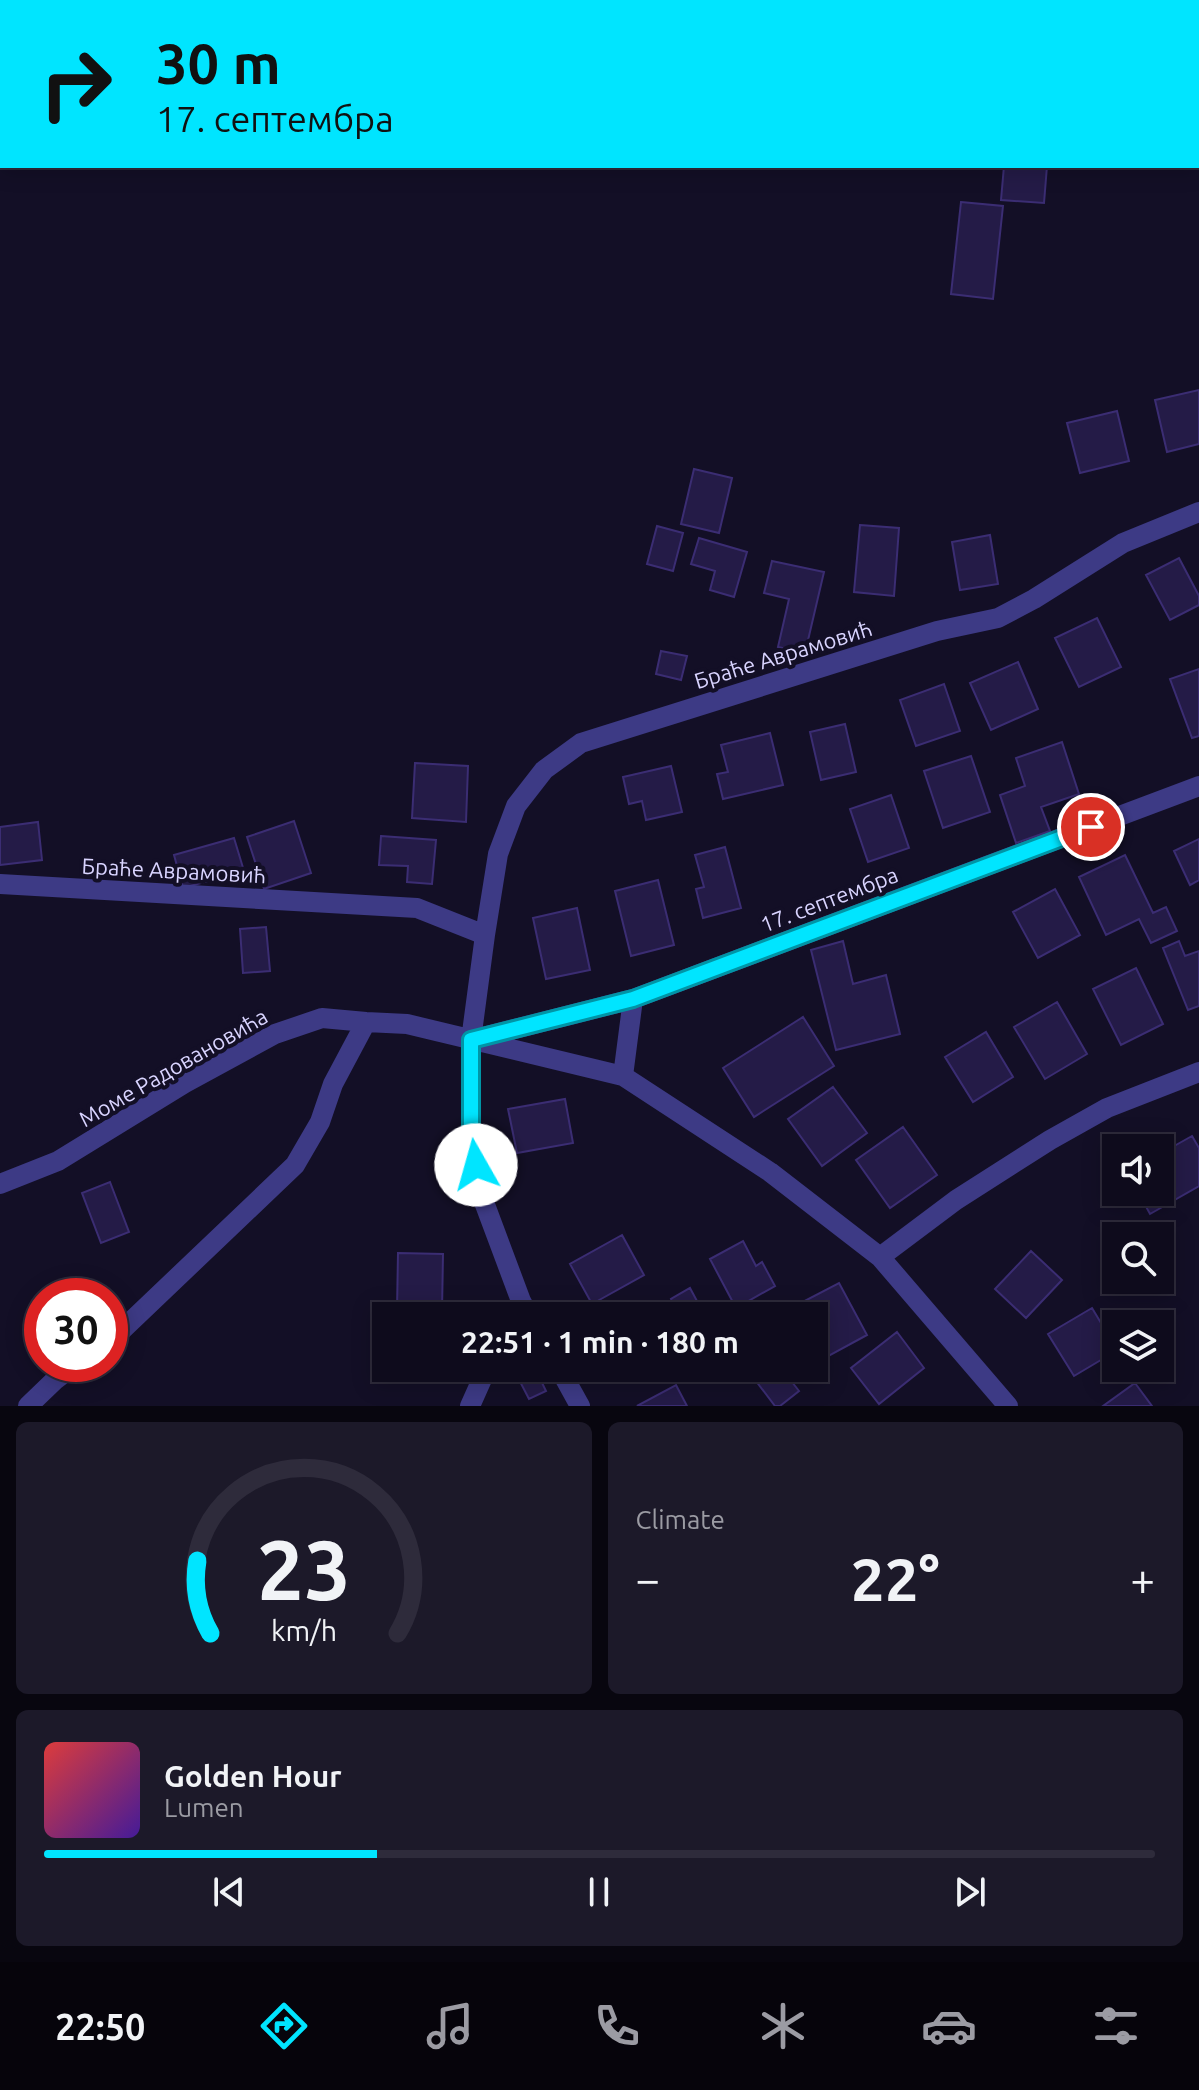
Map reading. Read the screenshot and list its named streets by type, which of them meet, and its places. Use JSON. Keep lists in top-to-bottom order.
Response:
{
  "streets": {
    "street": ["Браће Аврамовић", "17. септембра", "Моме Радовановића"]
  },
  "crossings": [
    ["Браће Аврамовић", "17. септембра"],
    ["Браће Аврамовић", "Моме Радовановића"],
    ["17. септембра", "Моме Радовановића"]
  ],
  "page": {
    "turn": ["30 m", "17. септембра"],
    "limit": "30",
    "trip": "22:51 · 1 min · 180 m",
    "tile": "Climate",
    "heat": ["−", "22°", "+"],
    "song": ["Golden Hour", "Lumen"],
    "tabs": "22:50",
    "gauge": ["23", "km/h"]
  }
}
